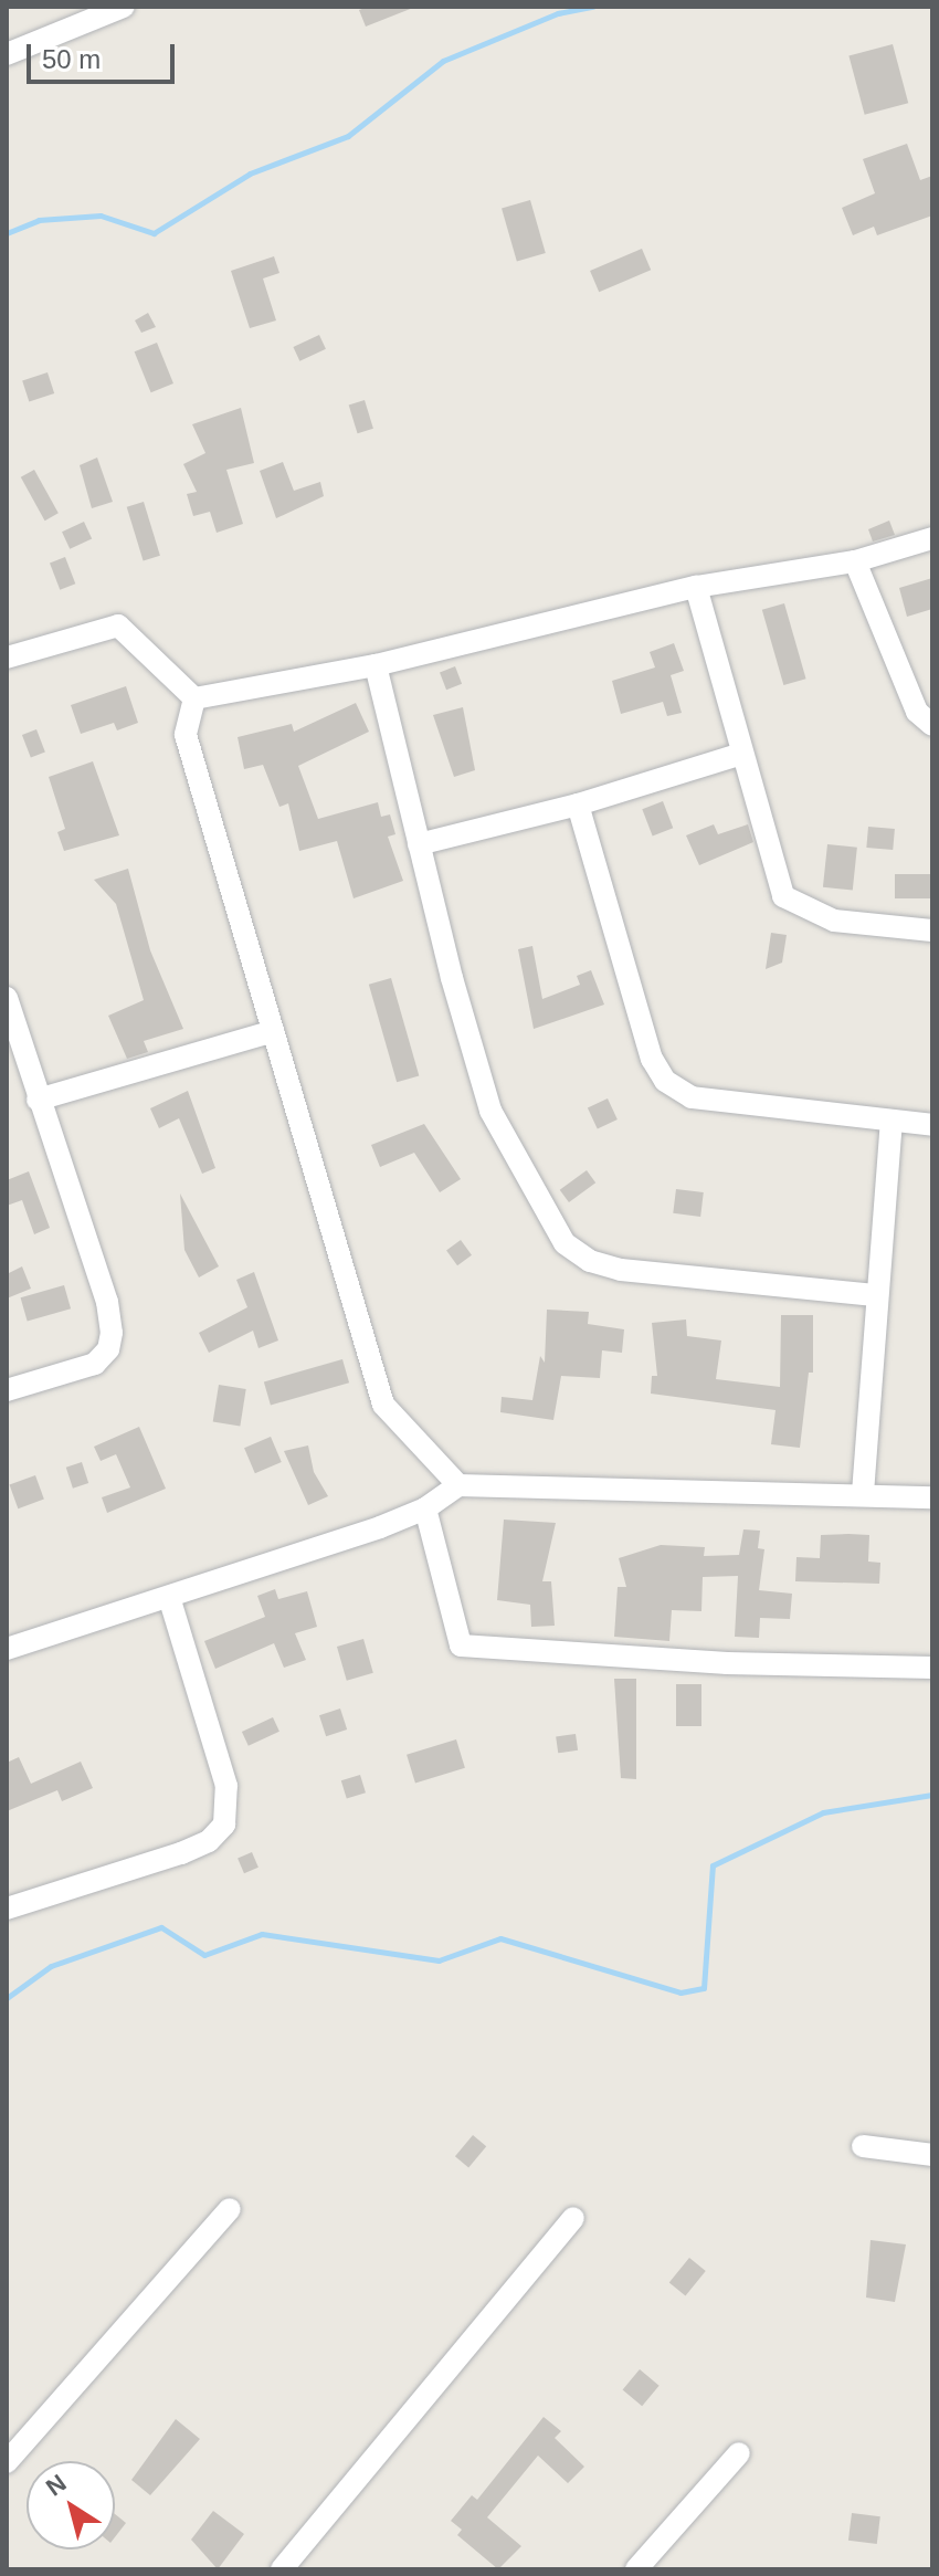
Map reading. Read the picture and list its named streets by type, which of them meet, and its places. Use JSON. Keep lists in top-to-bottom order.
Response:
{
  "scale_bar": "50 m",
  "north": "top left"
}
